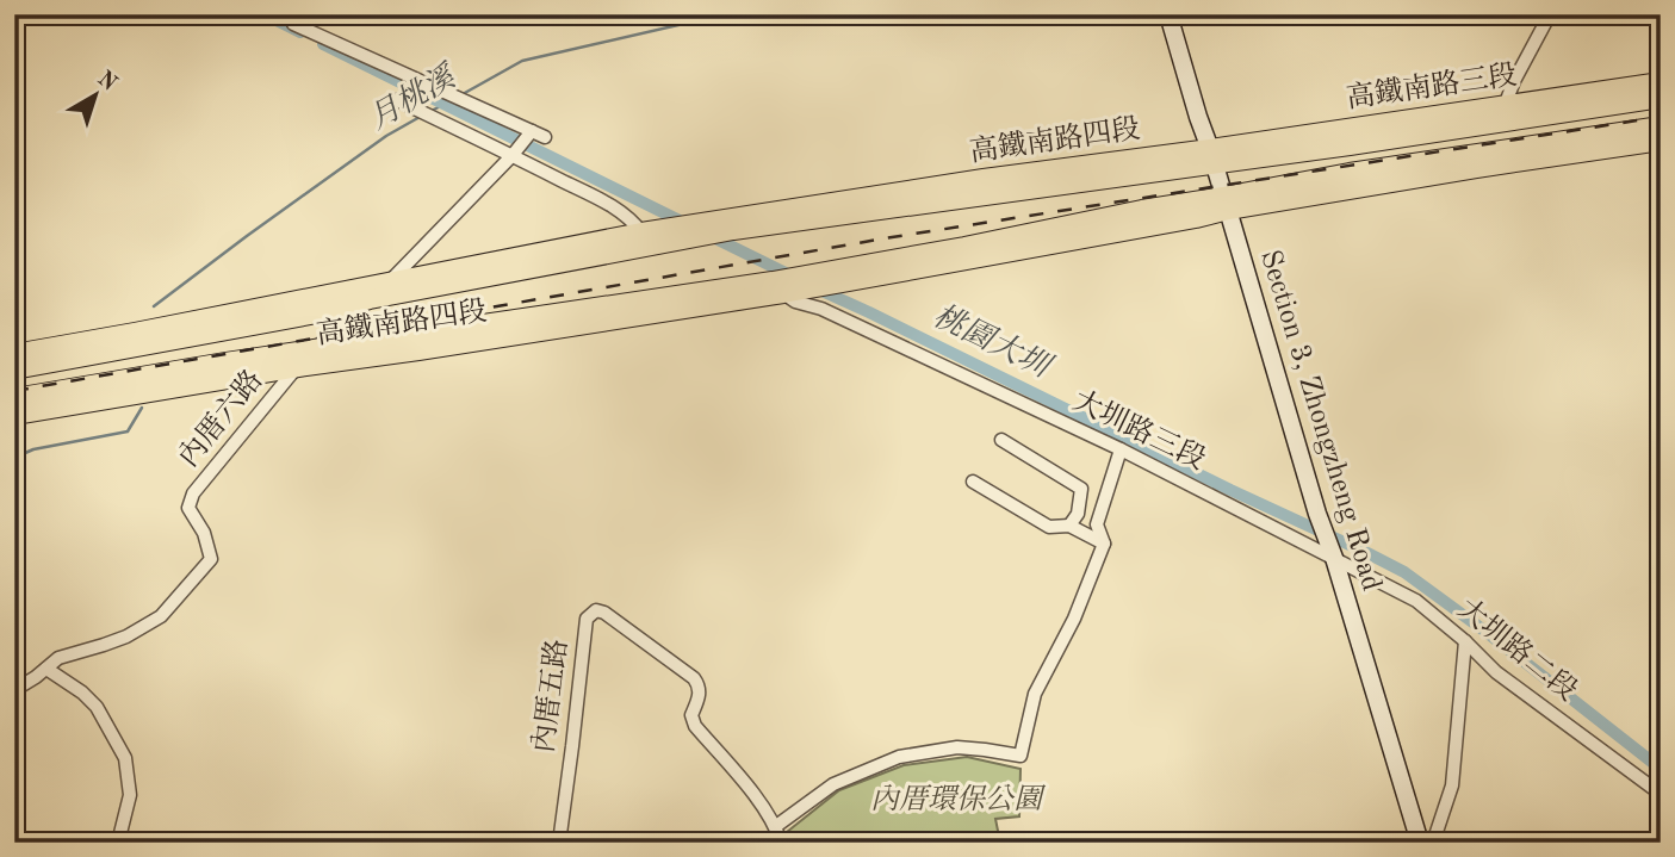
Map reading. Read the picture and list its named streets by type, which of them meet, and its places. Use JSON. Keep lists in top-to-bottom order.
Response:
{
  "streets": {
    "main road": ["高鐵南路三段", "高鐵南路四段", "Section 3, Zhongzheng Road"],
    "street": [
      "內厝六路",
      "大圳路三段",
      "大圳路二段",
      "內厝五路"
    ]
  },
  "crossings": [
    ["高鐵南路三段", "高鐵南路四段"],
    ["高鐵南路三段", "Section 3, Zhongzheng Road"],
    ["高鐵南路四段", "內厝六路"],
    ["高鐵南路四段", "Section 3, Zhongzheng Road"],
    ["高鐵南路四段", "大圳路三段"],
    ["Section 3, Zhongzheng Road", "大圳路三段"],
    ["Section 3, Zhongzheng Road", "大圳路二段"],
    ["大圳路三段", "大圳路二段"]
  ],
  "water": ["月桃溪", "桃園大圳"],
  "parks": ["內厝環保公園"],
  "north": "top right"
}
